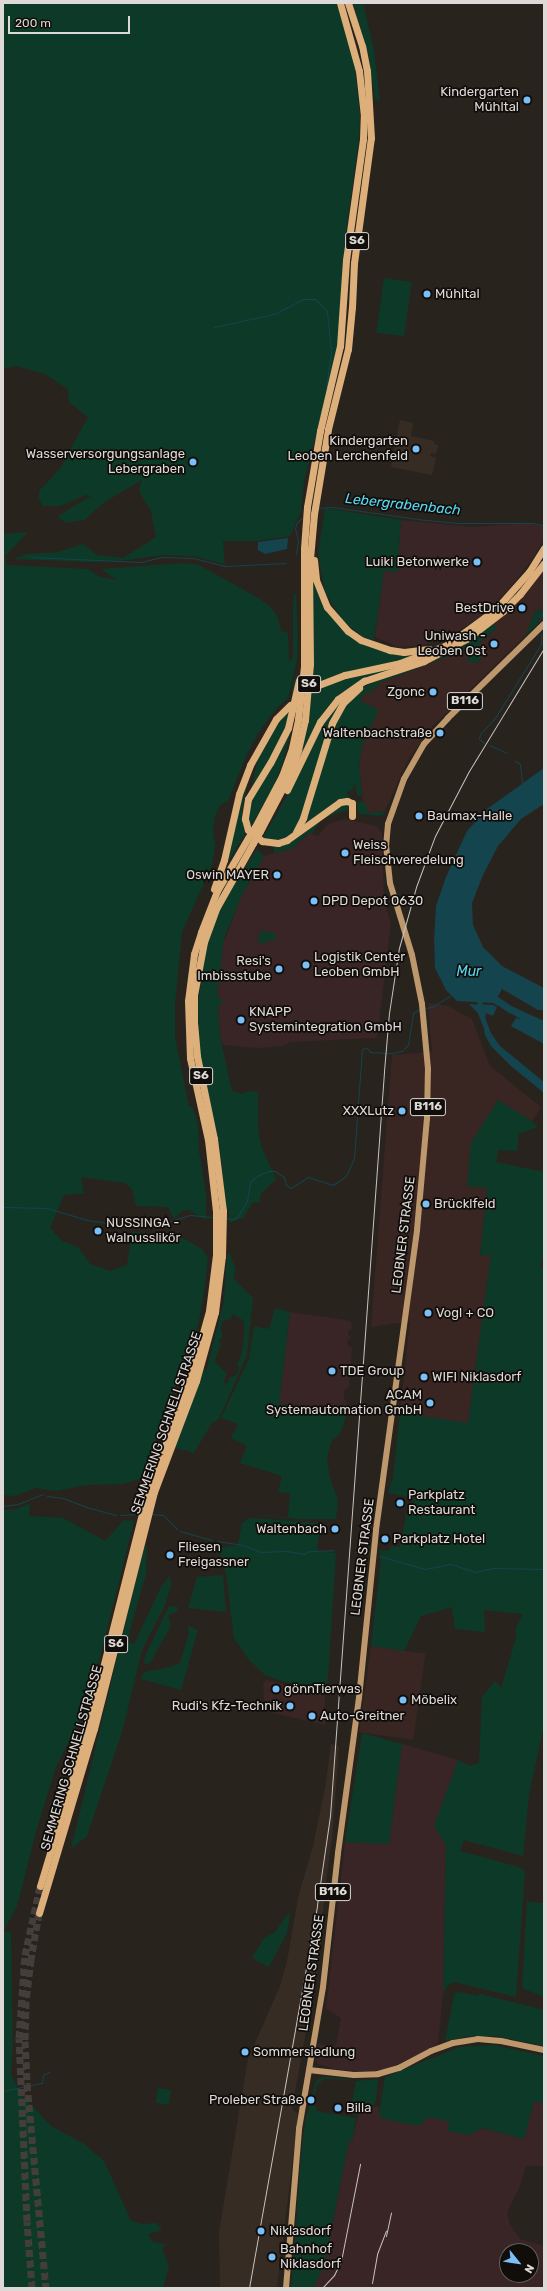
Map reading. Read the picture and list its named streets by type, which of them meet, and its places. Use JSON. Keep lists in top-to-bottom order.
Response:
{
  "streets": {
    "highway": ["S6", "SEMMERING SCHNELLSTRASSE"],
    "main road": ["B116", "LEOBNER STRASSE"]
  },
  "crossings": [
    ["B116", "LEOBNER STRASSE"]
  ],
  "water": ["Lebergrabenbach", "Mur"],
  "places": [
    "Kindergarten Mühltal",
    "Mühltal",
    "Kindergarten Leoben Lerchenfeld",
    "Wasserversorgungsanlage Lebergraben",
    "Luiki Betonwerke",
    "BestDrive",
    "Uniwash - Leoben Ost",
    "Zgonc",
    "Waltenbachstraße",
    "Baumax-Halle",
    "Weiss Fleischveredelung",
    "Oswin MAYER",
    "DPD Depot 0630",
    "Logistik Center Leoben GmbH",
    "Resi's Imbissstube",
    "KNAPP Systemintegration GmbH",
    "XXXLutz",
    "Brücklfeld",
    "NUSSINGA - Walnusslikör",
    "Vogl + CO",
    "TDE Group",
    "WIFI Niklasdorf",
    "ACAM Systemautomation GmbH",
    "Parkplatz Restaurant",
    "Waltenbach",
    "Parkplatz Hotel",
    "Fliesen Freigassner",
    "gönnTierwas",
    "Möbelix",
    "Rudi's Kfz-Technik",
    "Auto-Greitner",
    "Sommersiedlung",
    "Proleber Straße",
    "Billa",
    "Niklasdorf",
    "Bahnhof Niklasdorf"
  ],
  "scale_bar": "200 m",
  "north": "bottom right"
}
